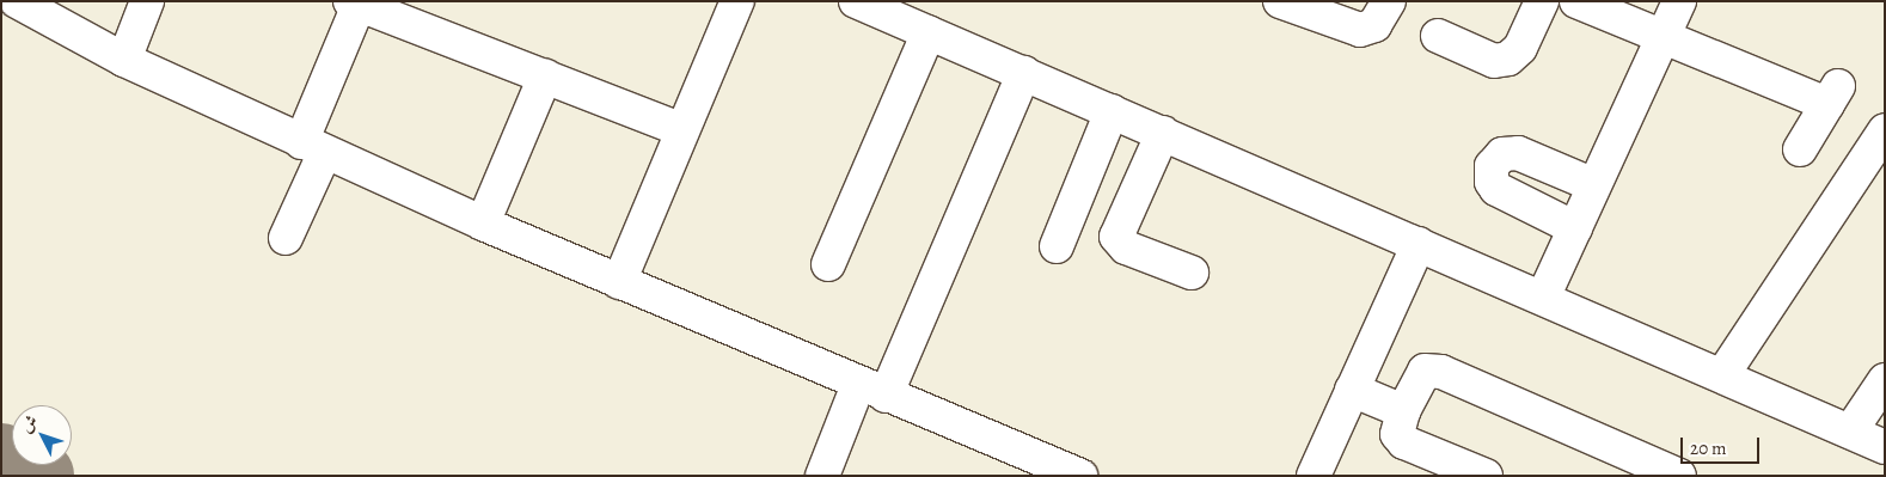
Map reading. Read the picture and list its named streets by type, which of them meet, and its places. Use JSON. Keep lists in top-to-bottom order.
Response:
{
  "scale_bar": "20 m",
  "north": "top left"
}
